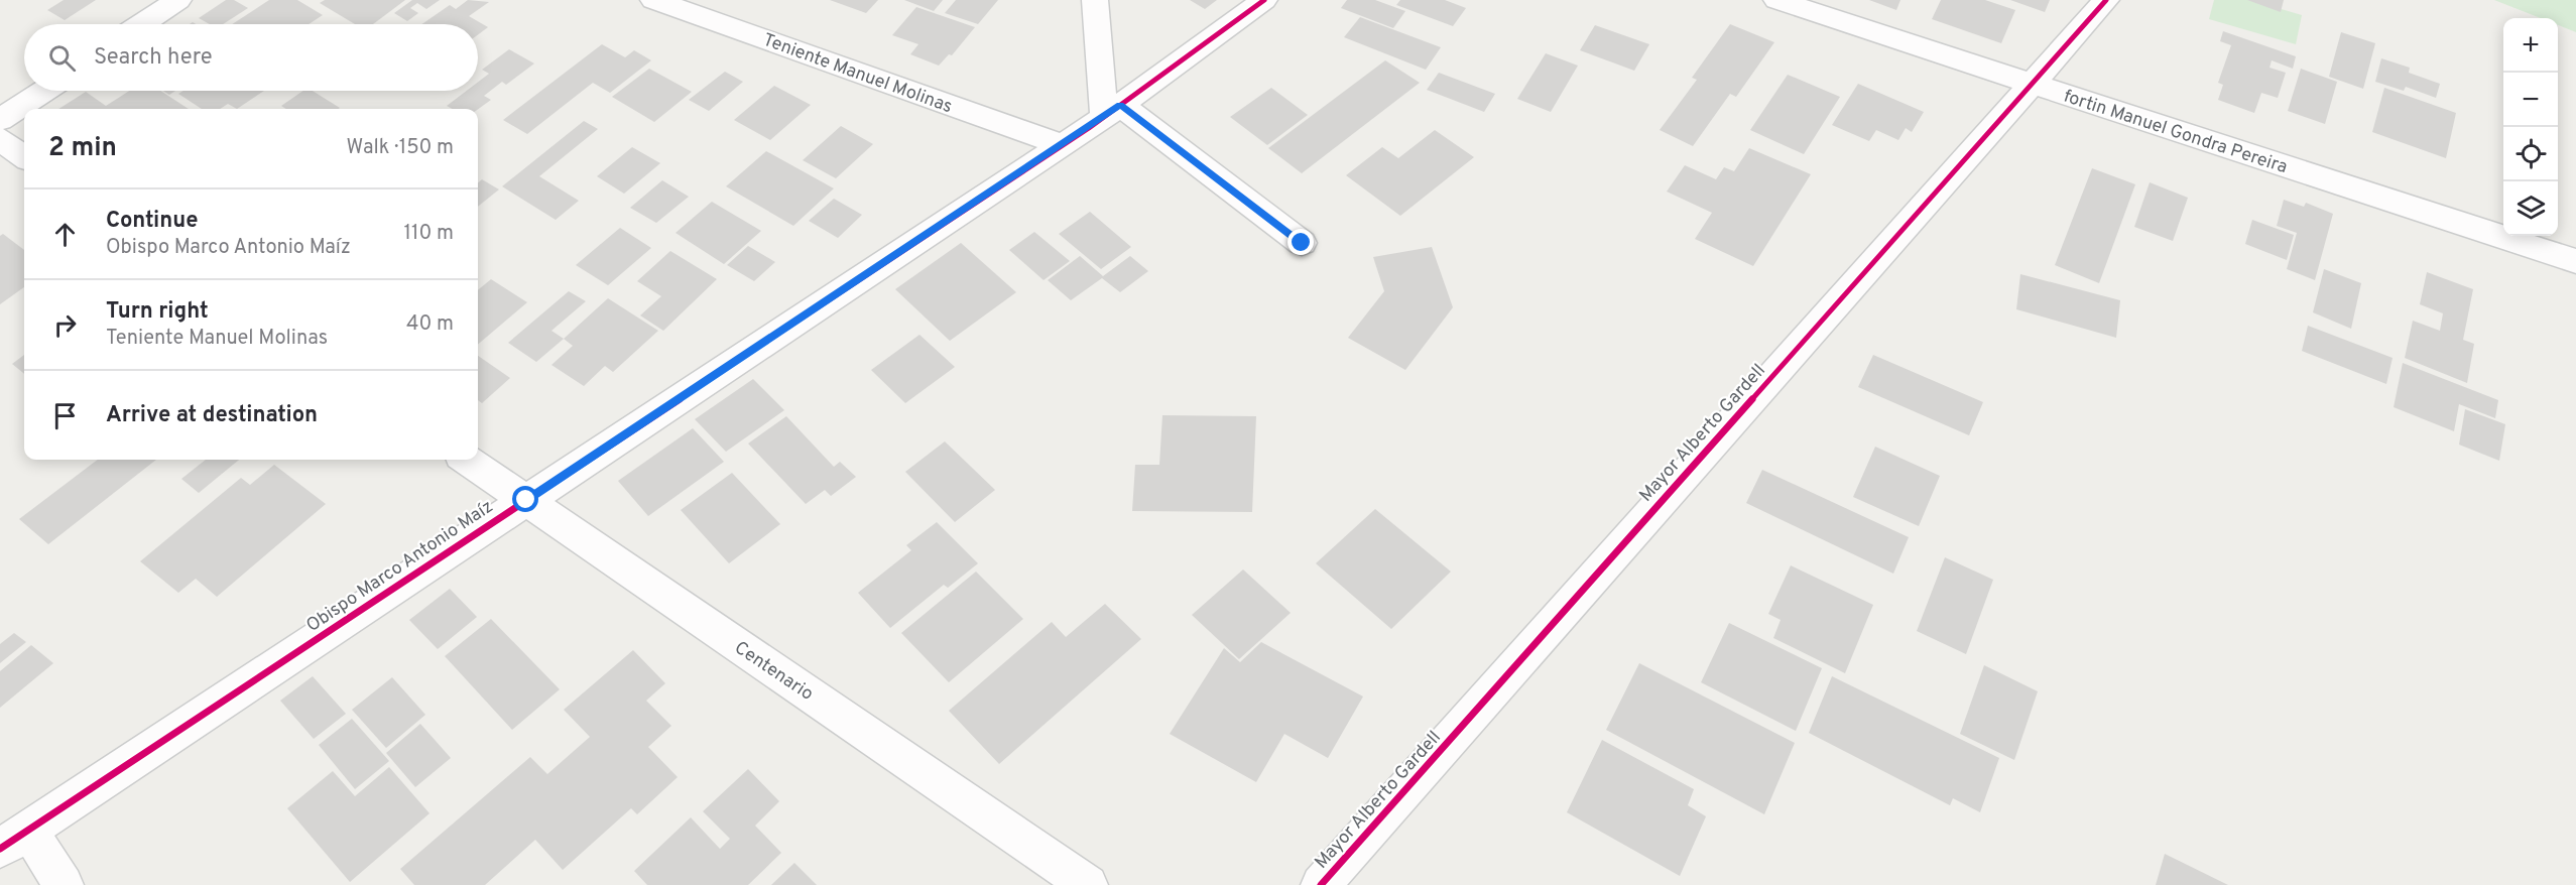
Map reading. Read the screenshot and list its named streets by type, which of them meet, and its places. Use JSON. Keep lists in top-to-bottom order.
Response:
{
  "streets": {
    "street": [
      "Teniente Manuel Molinas",
      "fortin Manuel Gondra Pereira",
      "Mayor Alberto Gardell",
      "Obispo Marco Antonio Maíz",
      "Centenario"
    ]
  },
  "crossings": [
    ["Teniente Manuel Molinas", "Obispo Marco Antonio Maíz"],
    ["fortin Manuel Gondra Pereira", "Mayor Alberto Gardell"],
    ["Obispo Marco Antonio Maíz", "Centenario"]
  ],
  "page": {
    "map_buttons": ["+", "−"],
    "search": "Search here",
    "heading": ["2 min", "Walk · 150 m"],
    "list": [
      ["Continue", "Obispo Marco Antonio Maíz", "110 m"],
      ["Turn right", "Teniente Manuel Molinas", "40 m"],
      "Arrive at destination"
    ]
  }
}
